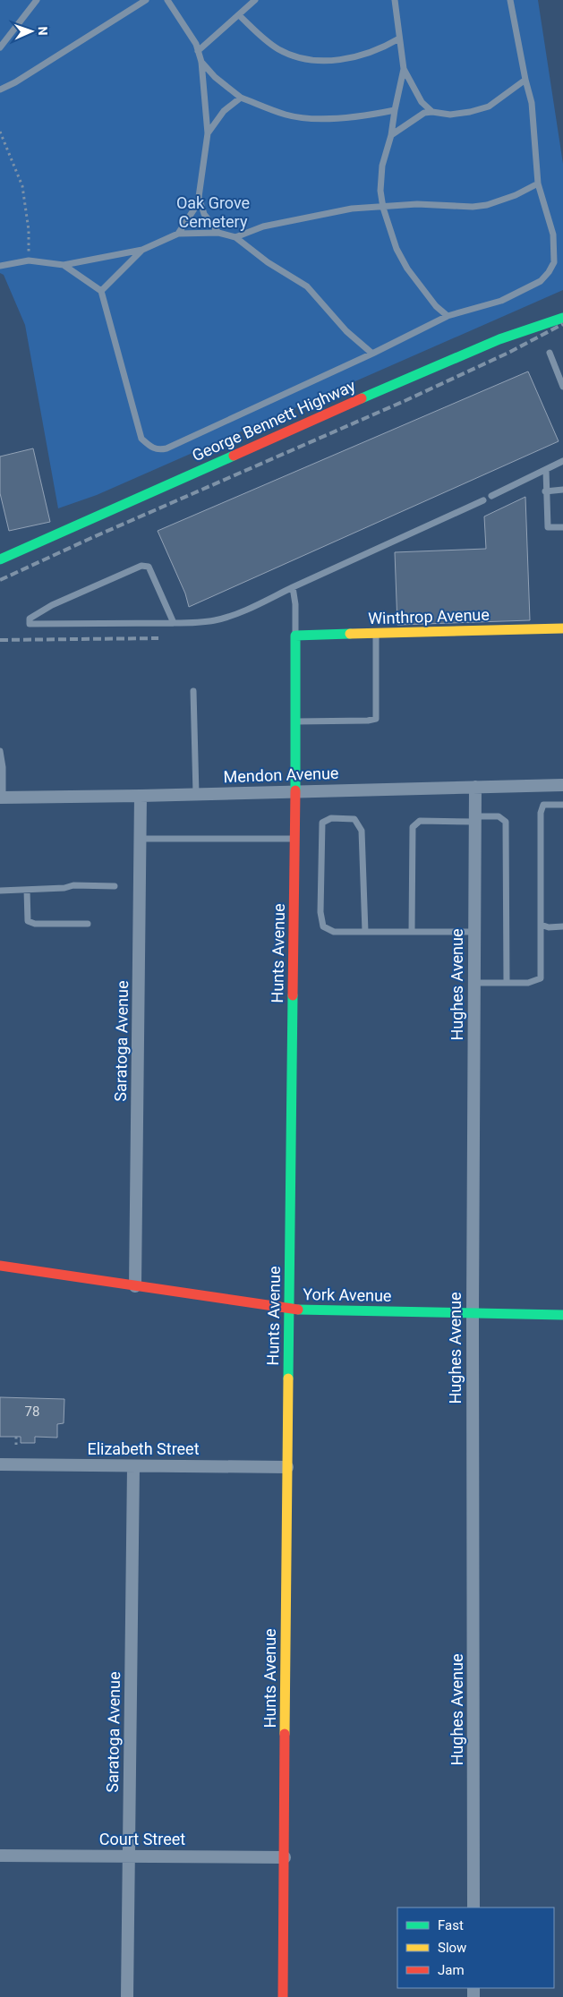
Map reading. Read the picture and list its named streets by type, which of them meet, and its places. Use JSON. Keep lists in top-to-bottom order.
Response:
{
  "streets": {
    "street": [
      "George Bennett Highway",
      "Winthrop Avenue",
      "Mendon Avenue",
      "Hunts Avenue",
      "Hughes Avenue",
      "Saratoga Avenue",
      "York Avenue",
      "Elizabeth Street",
      "Court Street"
    ]
  },
  "crossings": [
    ["Winthrop Avenue", "Hunts Avenue"],
    ["Mendon Avenue", "Hunts Avenue"],
    ["Mendon Avenue", "Hughes Avenue"],
    ["Mendon Avenue", "Saratoga Avenue"],
    ["Hunts Avenue", "York Avenue"],
    ["Hunts Avenue", "Elizabeth Street"],
    ["Hunts Avenue", "Court Street"],
    ["Hughes Avenue", "York Avenue"],
    ["Saratoga Avenue", "York Avenue"],
    ["Saratoga Avenue", "Elizabeth Street"],
    ["Saratoga Avenue", "Court Street"]
  ],
  "parks": ["Oak Grove Cemetery"],
  "house_numbers": ["78"],
  "legend": ["Fast", "Slow", "Jam"],
  "north": "right"
}
